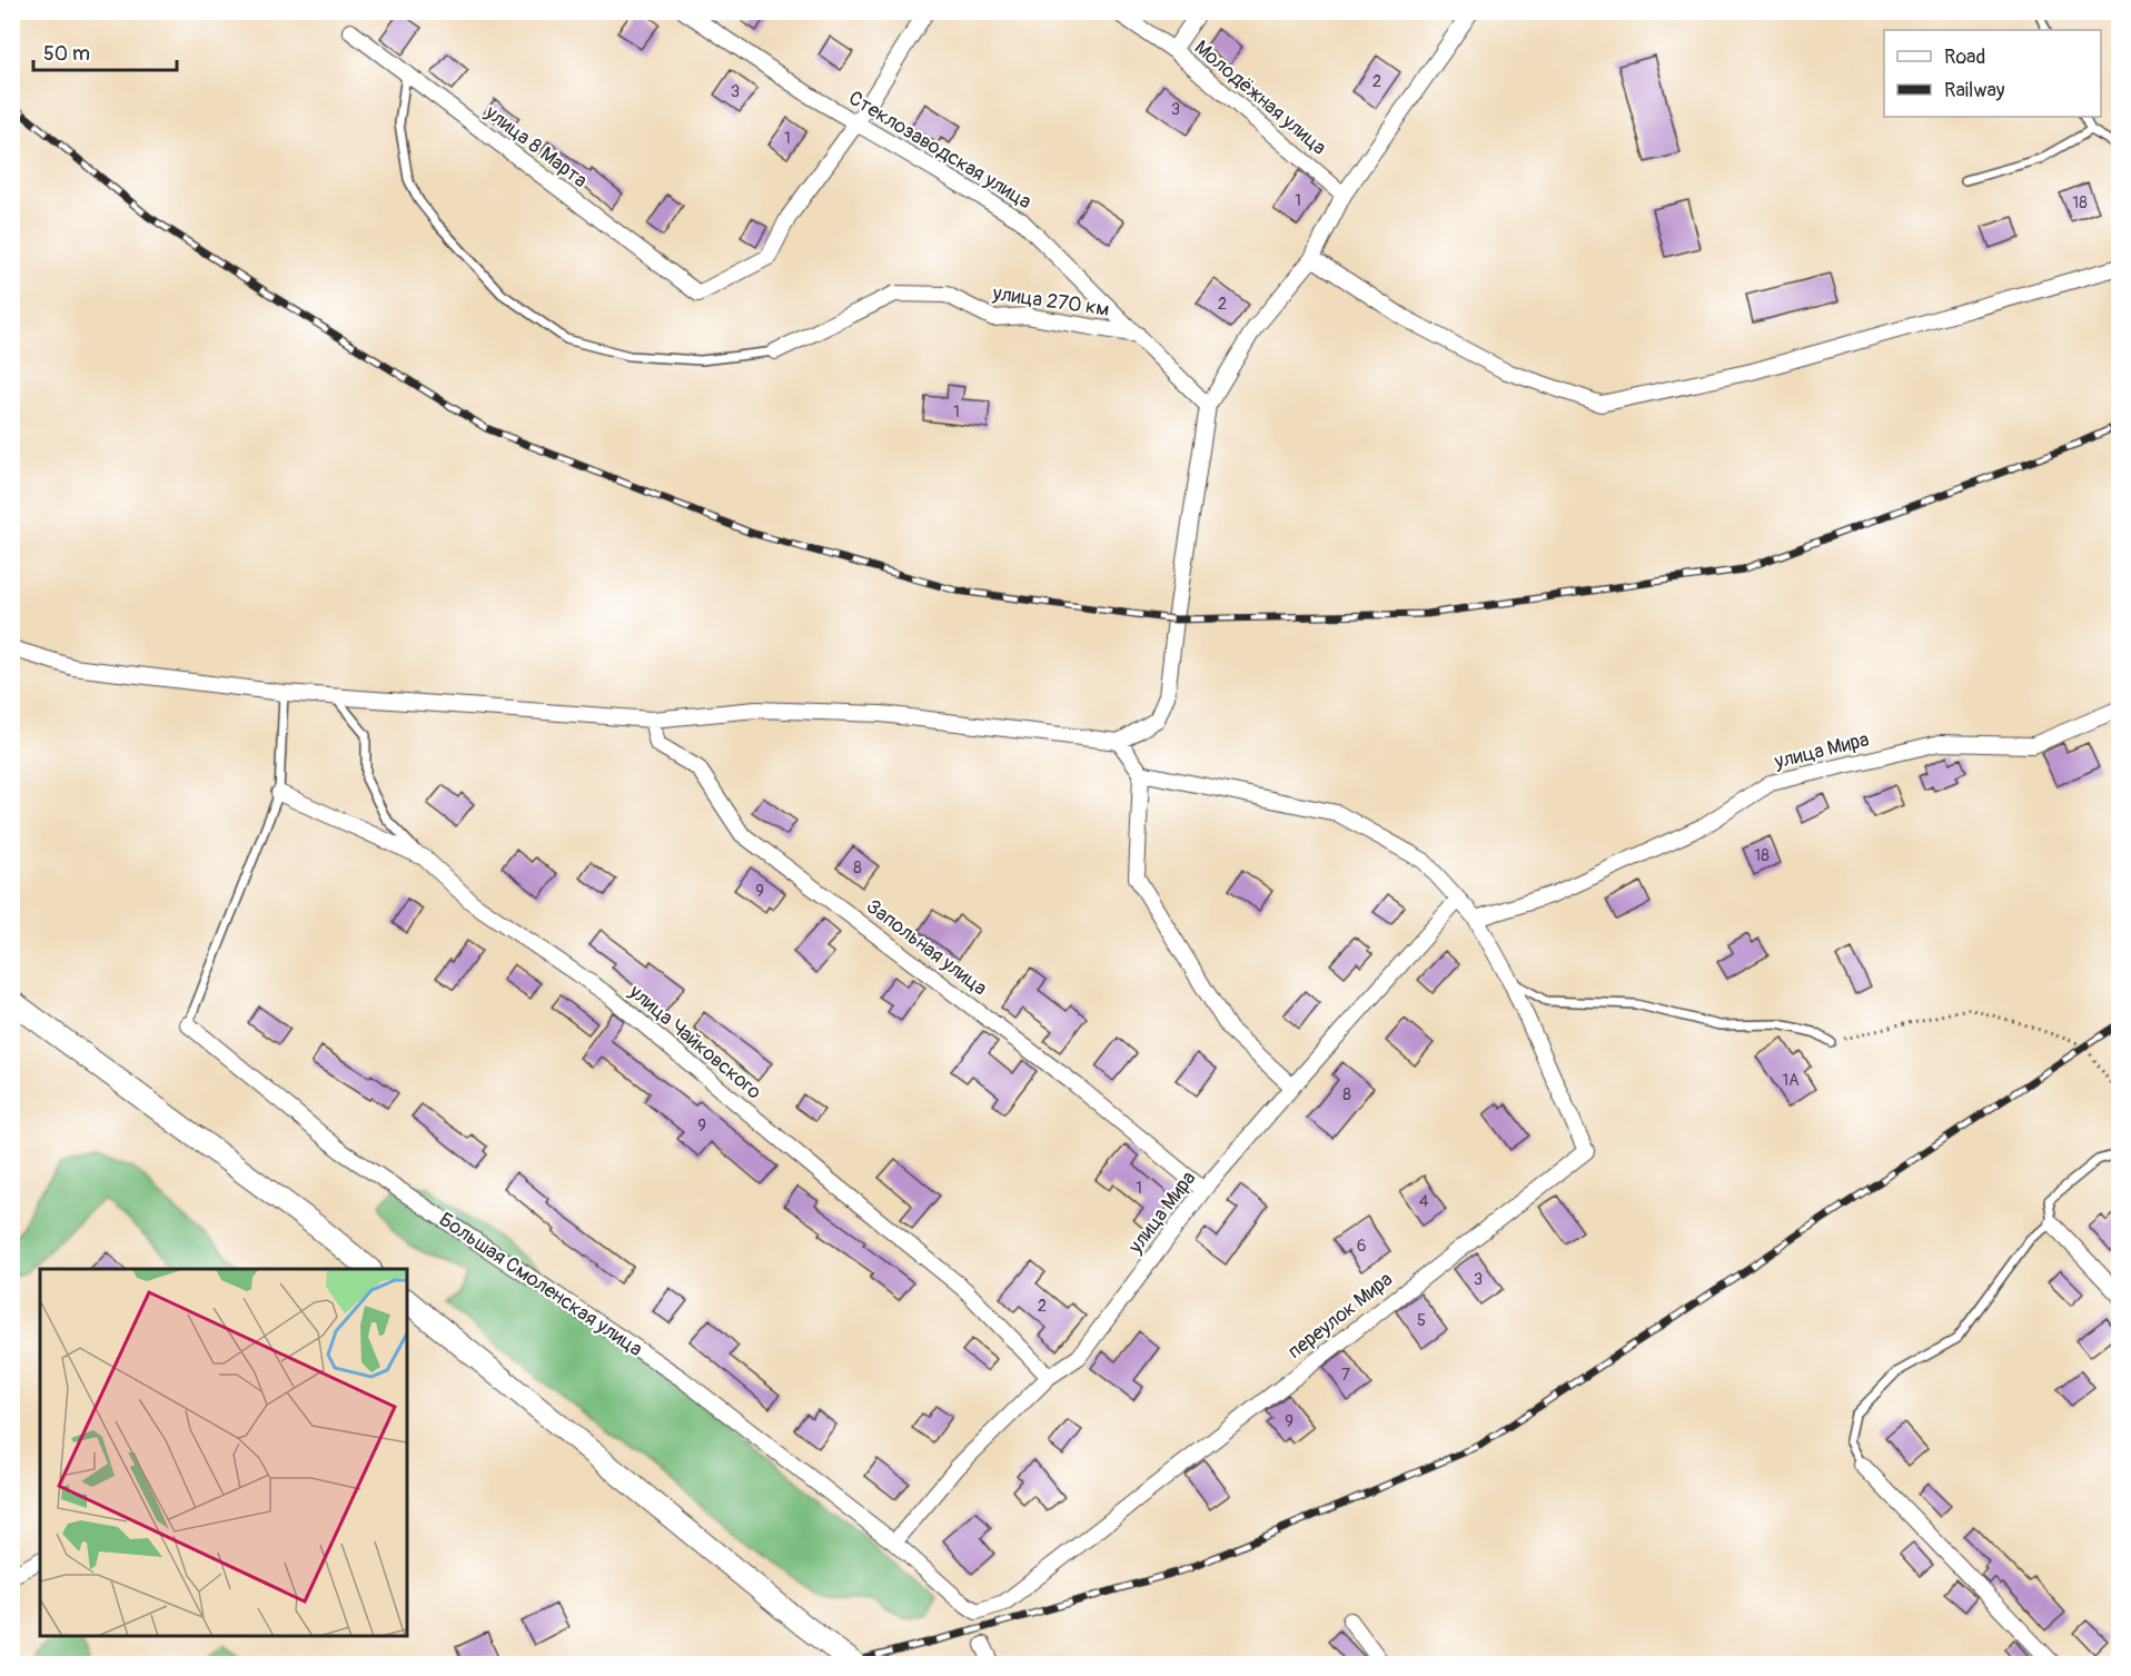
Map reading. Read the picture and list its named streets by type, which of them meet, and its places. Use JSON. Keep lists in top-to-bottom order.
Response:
{
  "streets": {
    "street": [
      "Молодёжная улица",
      "улица 8 Марта",
      "Стеклозаводская улица",
      "улица 270 км",
      "улица Мира",
      "Запольная улица",
      "улица Чайковского",
      "Большая Смоленская улица",
      "переулок Мира"
    ]
  },
  "crossings": [
    ["улица 8 Марта", "Стеклозаводская улица"],
    ["Стеклозаводская улица", "улица 270 км"],
    ["улица Мира", "Запольная улица"],
    ["улица Мира", "улица Чайковского"],
    ["улица Мира", "Большая Смоленская улица"],
    ["улица Мира", "переулок Мира"],
    ["Большая Смоленская улица", "переулок Мира"]
  ],
  "house_numbers": [
    "2",
    "3",
    "3",
    "1",
    "1",
    "18",
    "2",
    "1",
    "18",
    "8",
    "9",
    "1А",
    "8",
    "9",
    "1",
    "4",
    "6",
    "3",
    "2",
    "5",
    "7",
    "9"
  ],
  "legend": ["Road", "Railway"],
  "scale_bar": "50 m"
}
